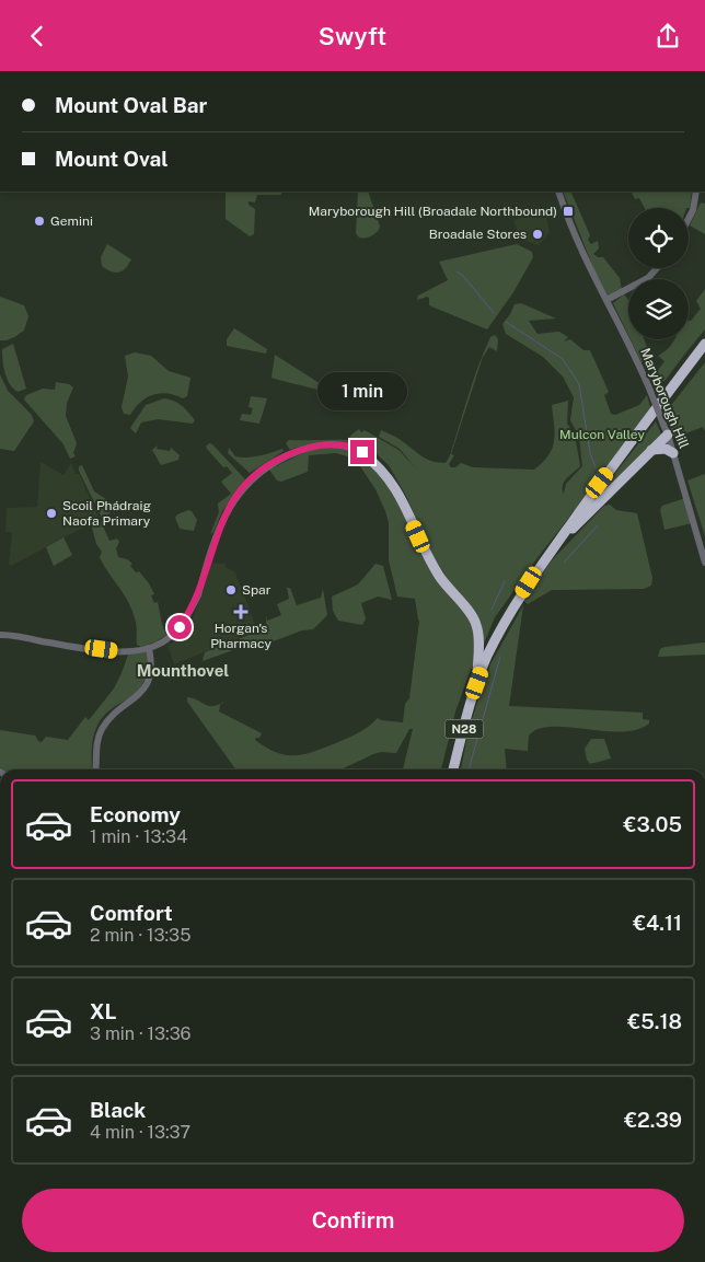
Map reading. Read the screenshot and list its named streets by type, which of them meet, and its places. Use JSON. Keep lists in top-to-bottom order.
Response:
{
  "streets": {
    "highway": ["N28"],
    "street": ["Maryborough Hill"]
  },
  "crossings": [
    ["Maryborough Hill", "N28"]
  ],
  "districts": ["Mounthovel"],
  "parks": ["Mulcon Valley"],
  "places": {
    "transit": ["Maryborough Hill (Broadale Northbound)"],
    "other": [
      "Gemini",
      "Broadale Stores",
      "Scoil Phádraig Naofa Primary",
      "Spar"
    ],
    "health": ["Horgan's Pharmacy"]
  },
  "page": {
    "header": "Swyft",
    "banner": ["Mount Oval Bar", "Mount Oval"],
    "bubble": "1 min",
    "list": [
      {
        "name": "Economy",
        "note": "1 min · 13:34",
        "value": "€3.05"
      },
      {
        "name": "Comfort",
        "note": "2 min · 13:35",
        "value": "€4.11"
      },
      {
        "name": "XL",
        "note": "3 min · 13:36",
        "value": "€5.18"
      },
      {
        "name": "Black",
        "note": "4 min · 13:37",
        "value": "€2.39"
      }
    ],
    "buttons": "Confirm"
  }
}
